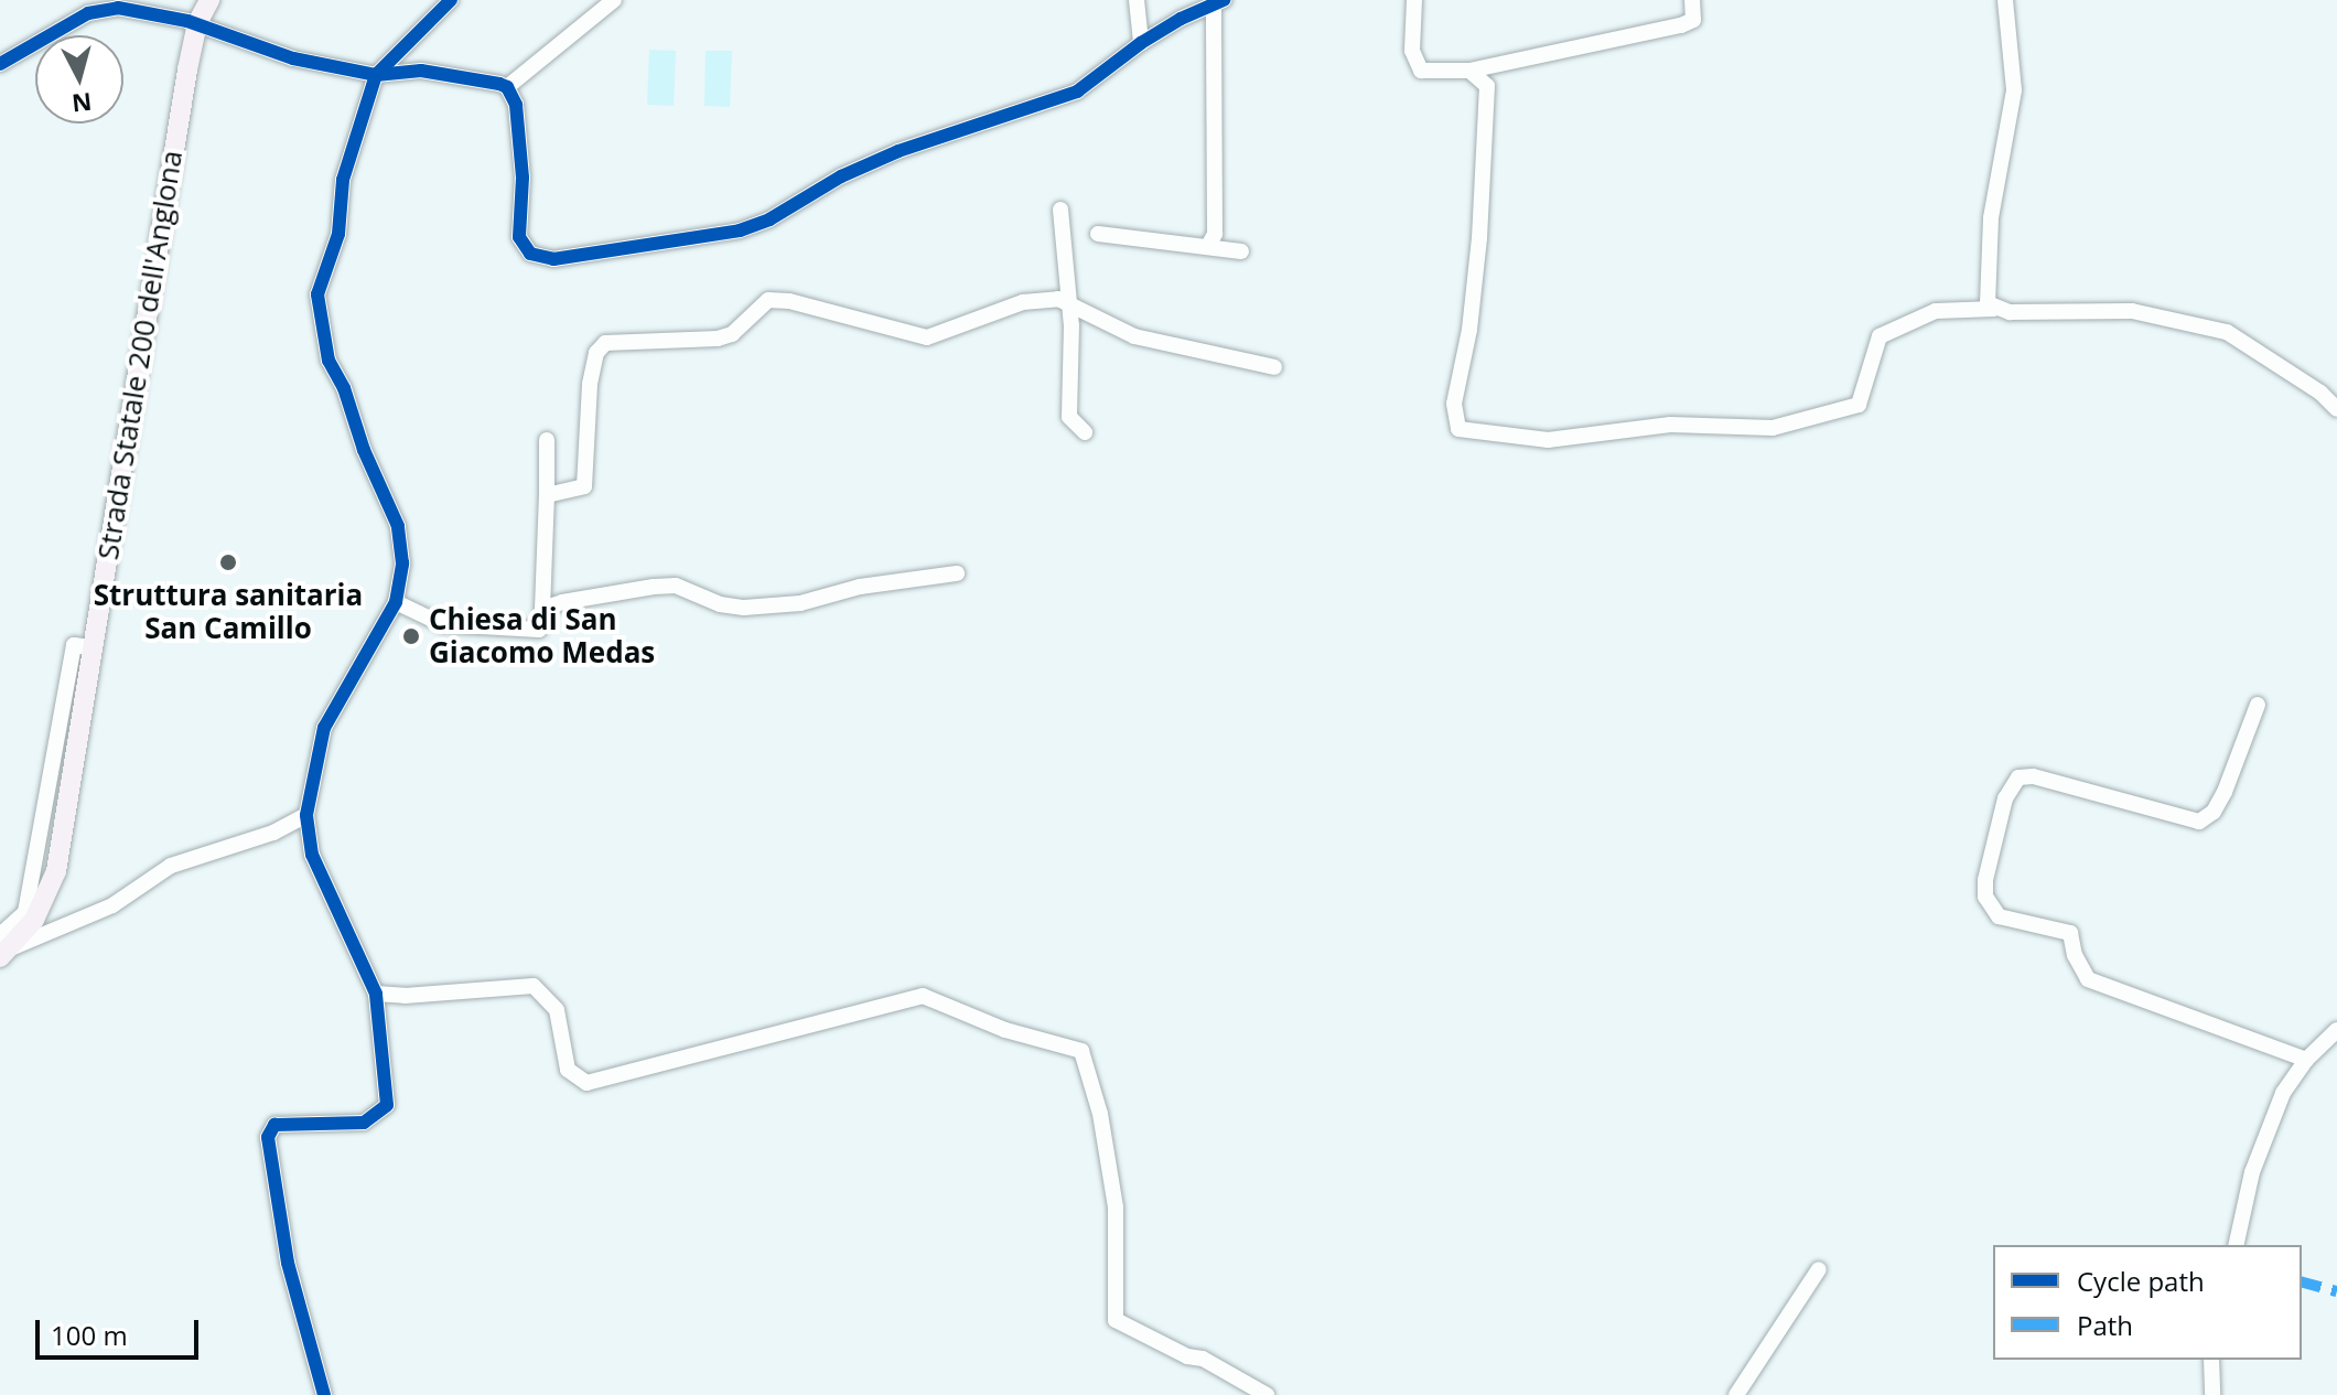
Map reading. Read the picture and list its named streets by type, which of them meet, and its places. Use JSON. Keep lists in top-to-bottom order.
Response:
{
  "streets": {
    "main road": ["Strada Statale 200 dell'Anglona"]
  },
  "places": ["Struttura sanitaria San Camillo", "Chiesa di San Giacomo Medas"],
  "legend": ["Cycle path", "Path"],
  "scale_bar": "100 m",
  "north": "bottom"
}
